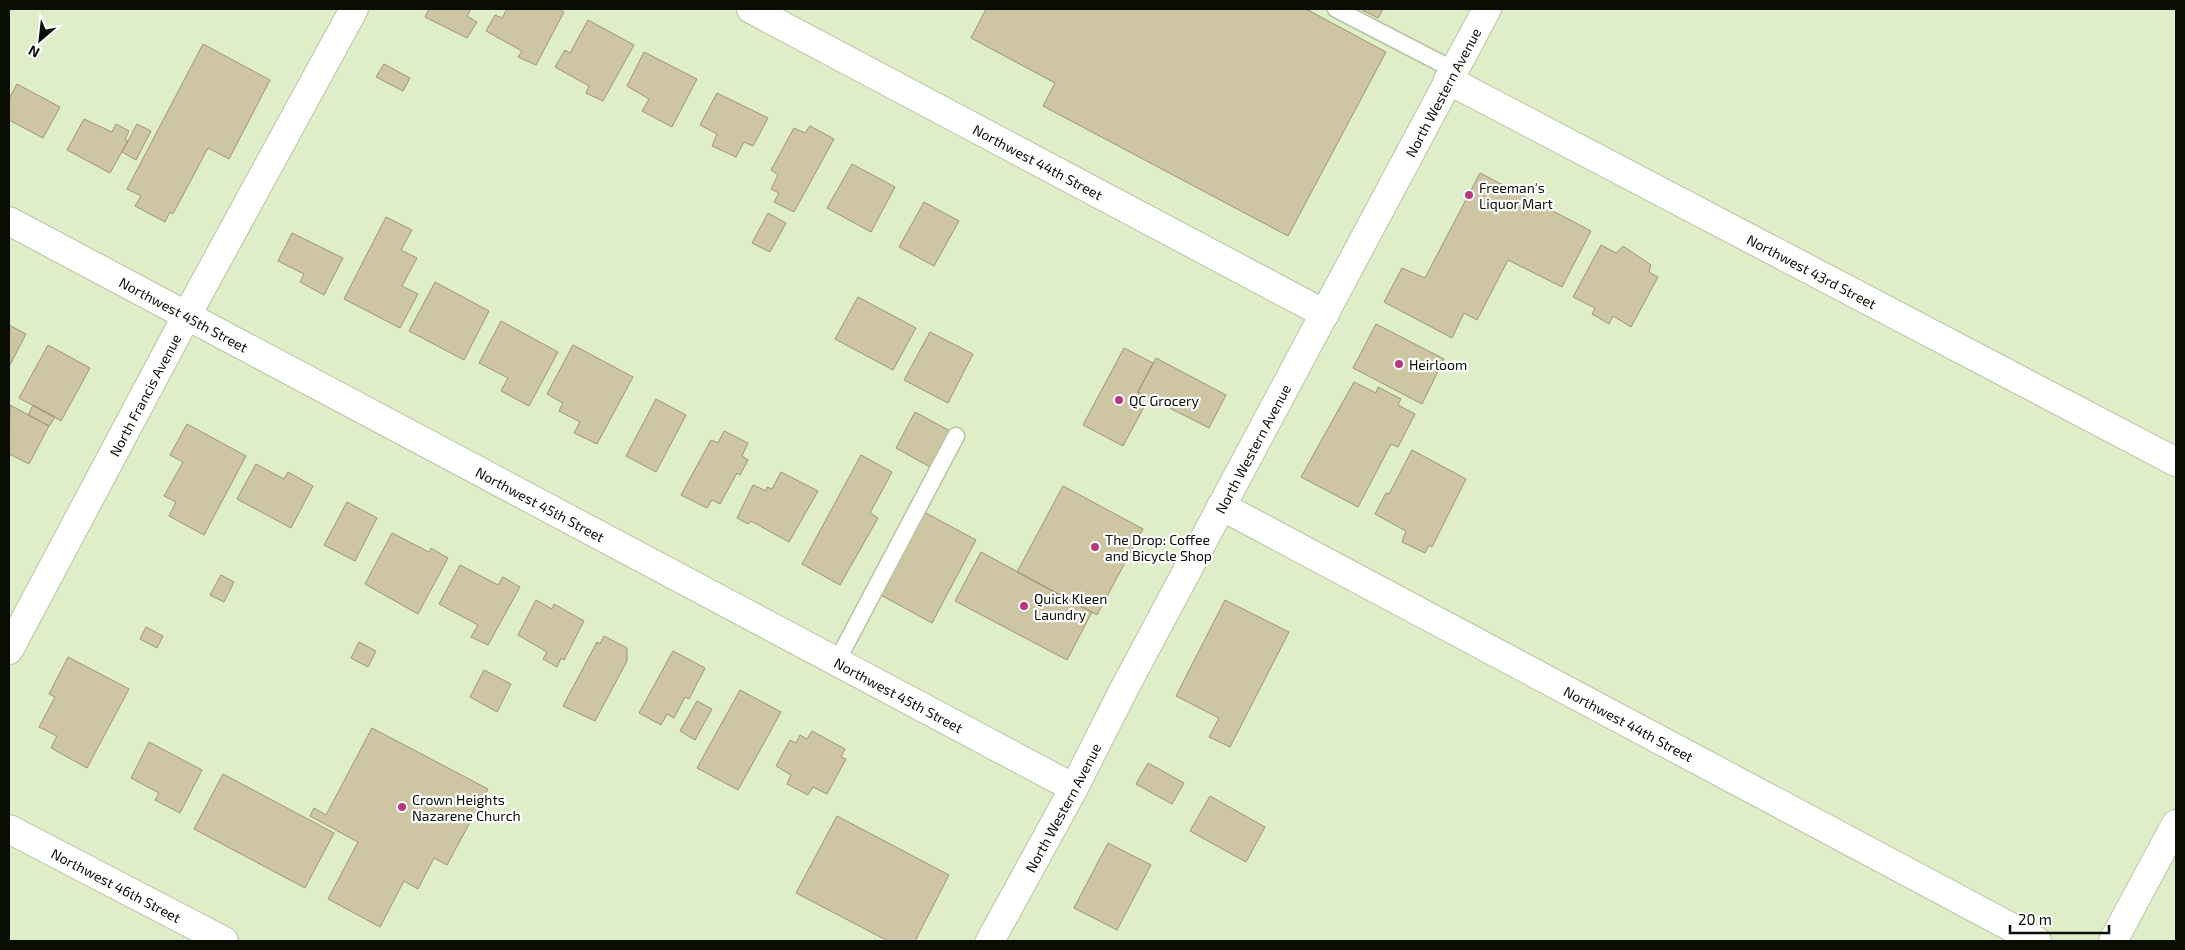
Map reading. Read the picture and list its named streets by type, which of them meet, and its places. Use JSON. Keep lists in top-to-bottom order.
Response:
{
  "streets": {
    "street": [
      "North Western Avenue",
      "Northwest 44th Street",
      "Northwest 43rd Street",
      "Northwest 45th Street",
      "North Francis Avenue",
      "Northwest 46th Street"
    ]
  },
  "crossings": [
    ["North Western Avenue", "Northwest 44th Street"],
    ["North Western Avenue", "Northwest 43rd Street"],
    ["North Western Avenue", "Northwest 45th Street"],
    ["Northwest 45th Street", "North Francis Avenue"]
  ],
  "places": [
    "Freeman's Liquor Mart",
    "Heirloom",
    "QC Grocery",
    "The Drop: Coffee and Bicycle Shop",
    "Quick Kleen Laundry",
    "Crown Heights Nazarene Church"
  ],
  "scale_bar": "20 m",
  "north": "bottom left"
}
